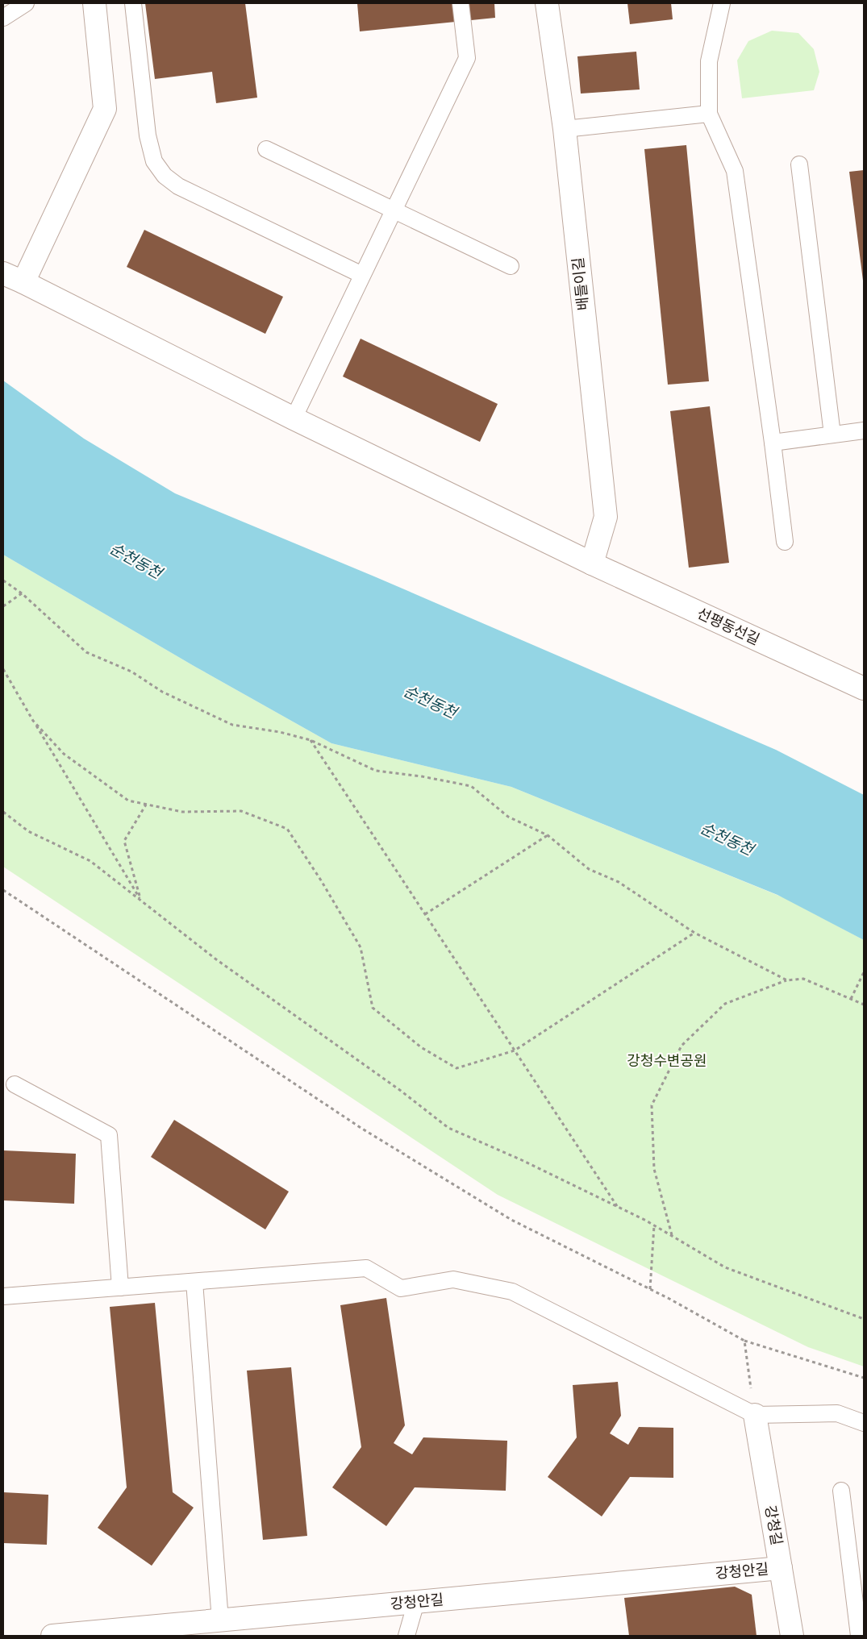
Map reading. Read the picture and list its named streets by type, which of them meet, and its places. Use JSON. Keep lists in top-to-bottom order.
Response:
{
  "streets": {
    "street": [
      "배들이길",
      "선평동선길",
      "강청길",
      "강청안길"
    ]
  },
  "crossings": [
    ["배들이길", "선평동선길"],
    ["강청길", "강청안길"]
  ],
  "water": ["순천동천"],
  "parks": ["강청수변공원"]
}
